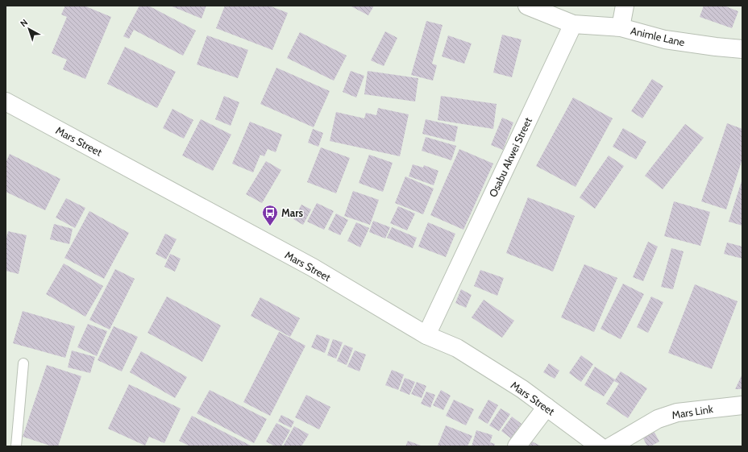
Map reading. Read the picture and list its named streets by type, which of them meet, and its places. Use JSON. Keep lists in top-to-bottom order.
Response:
{
  "streets": {
    "street": [
      "Animle Lane",
      "Mars Street",
      "Osabu Akwei Street",
      "Mars Link"
    ]
  },
  "crossings": [
    ["Animle Lane", "Osabu Akwei Street"],
    ["Mars Street", "Osabu Akwei Street"]
  ],
  "places": {
    "bus stop": ["Mars"]
  },
  "north": "top left"
}
